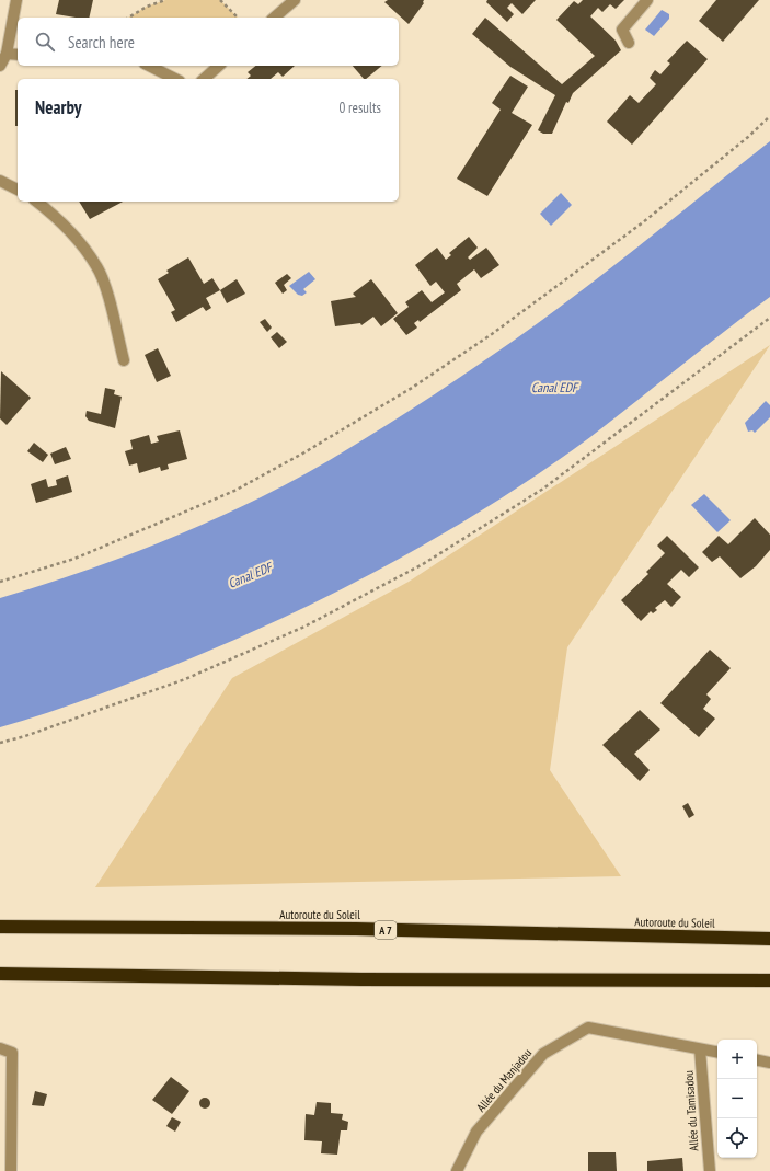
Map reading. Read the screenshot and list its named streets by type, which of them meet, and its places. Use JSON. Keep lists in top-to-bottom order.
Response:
{
  "streets": {
    "highway": ["Autoroute du Soleil", "A 7"],
    "street": ["Allée du Manjadou", "Allée du Tamisadou"]
  },
  "crossings": [
    ["Allée du Manjadou", "Allée du Tamisadou"]
  ],
  "water": ["Canal EDF"],
  "page": {
    "search": "Search here",
    "heading": ["Nearby", "0 results"],
    "map_buttons": ["+", "−"]
  }
}
